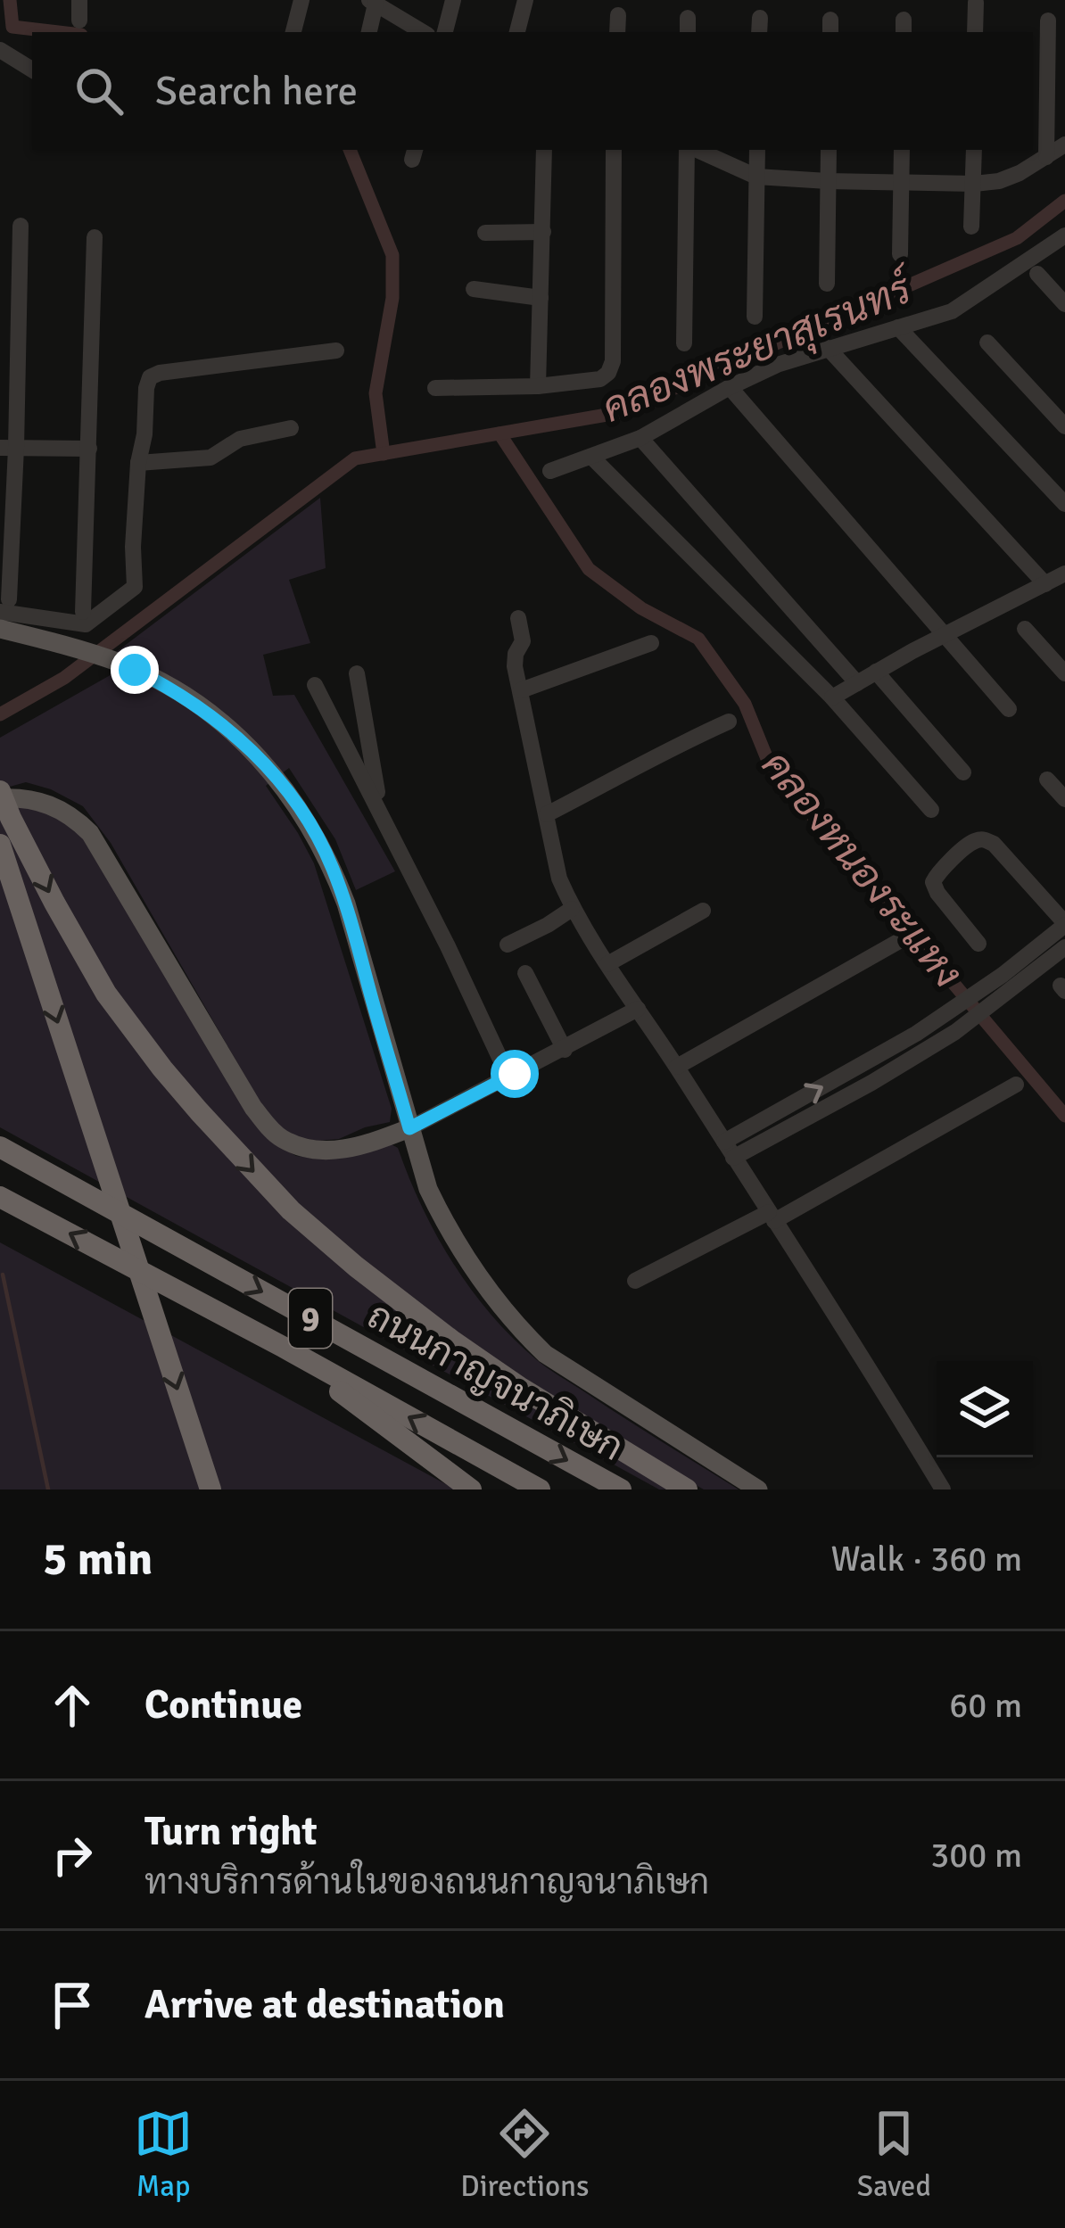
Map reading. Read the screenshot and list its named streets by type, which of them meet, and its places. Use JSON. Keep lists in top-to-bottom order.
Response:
{
  "streets": {
    "highway": ["9", "ถนนกาญจนาภิเษก"]
  },
  "water": ["คลองพระยาสุเรนทร์", "คลองหนองระแหง"],
  "page": {
    "search": "Search here",
    "heading": ["5 min", "Walk · 360 m"],
    "list": [
      ["Continue", "60 m"],
      ["Turn right", "ทางบริการด้านในของถนนกาญจนาภิเษก", "300 m"],
      "Arrive at destination"
    ],
    "nav": ["Map", "Directions", "Saved"]
  }
}
